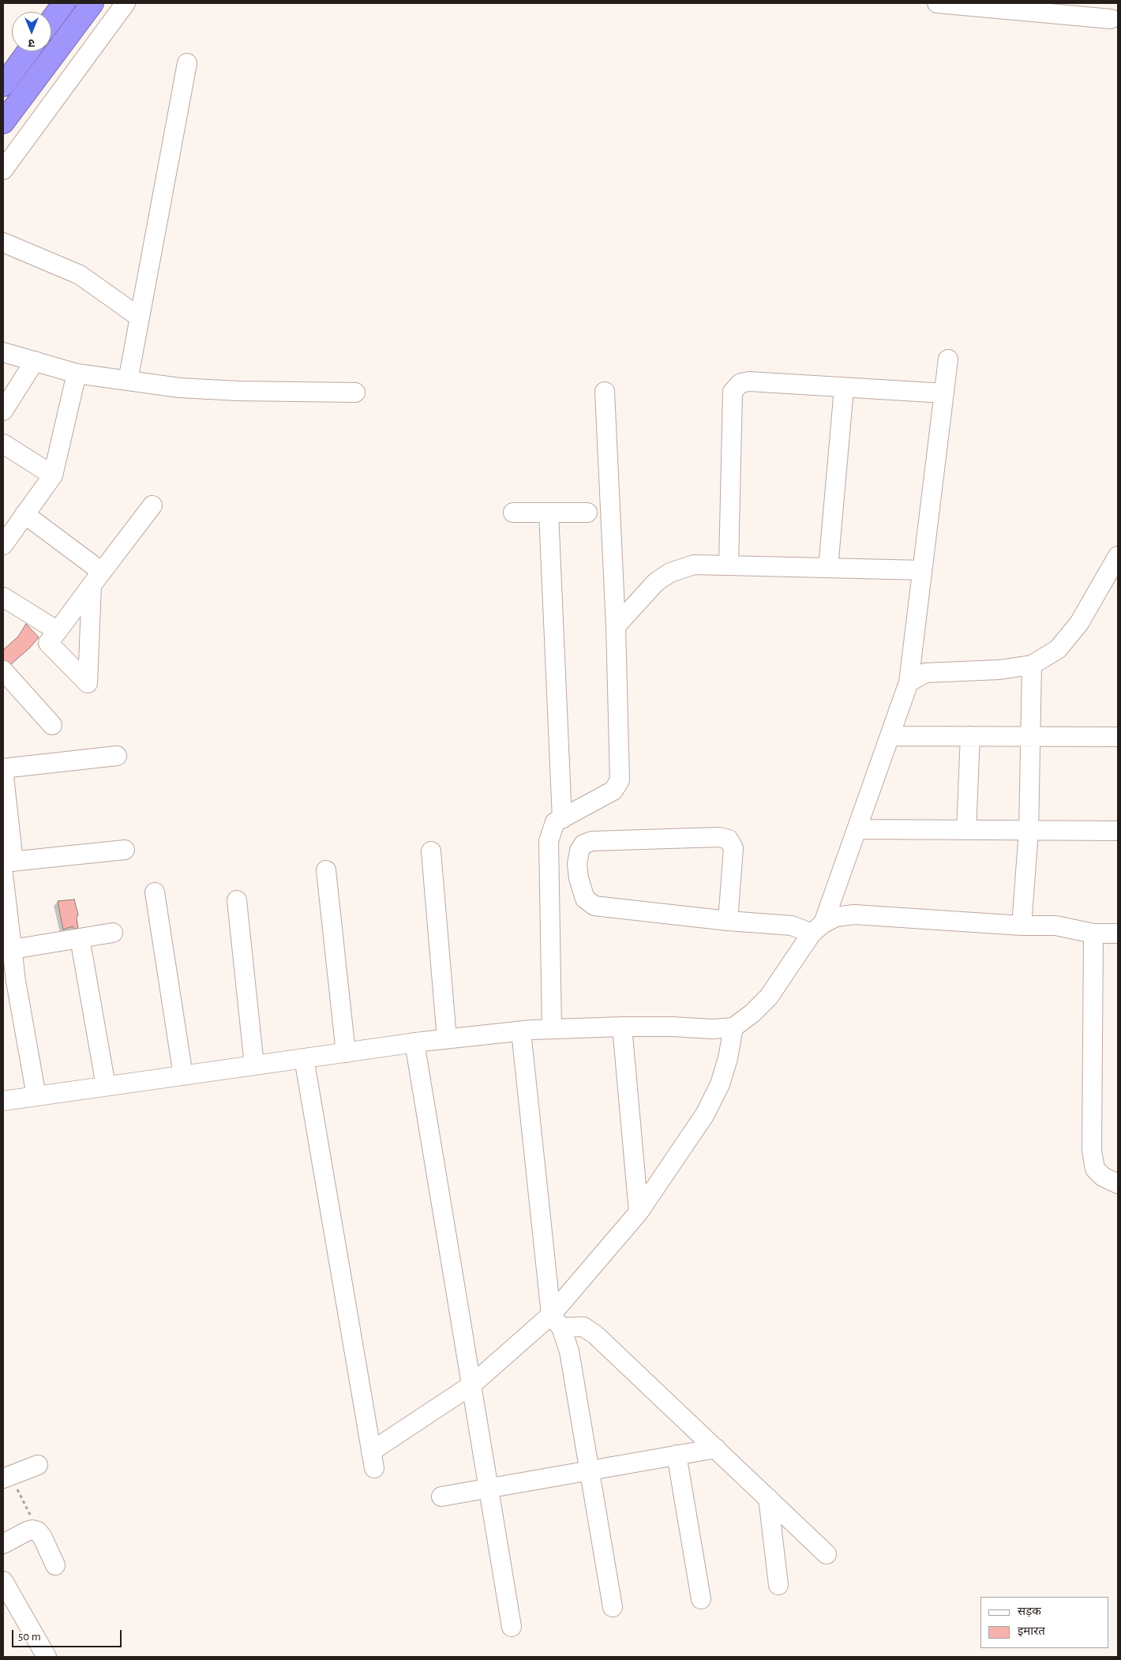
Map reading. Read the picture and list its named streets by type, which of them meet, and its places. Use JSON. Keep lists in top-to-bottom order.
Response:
{
  "legend": ["सड़क", "इमारत"],
  "scale_bar": "50 m",
  "north": "bottom"
}
